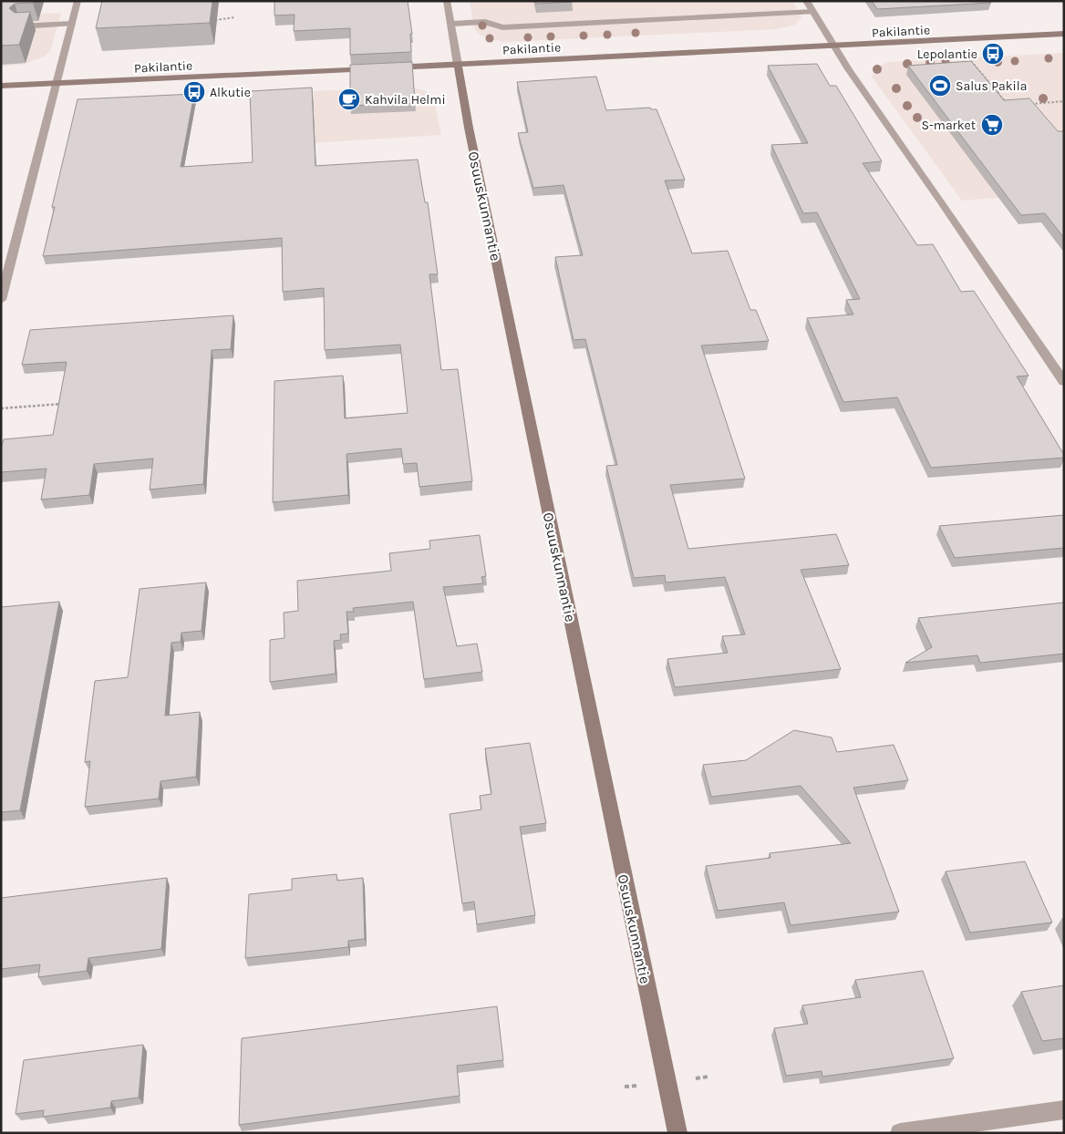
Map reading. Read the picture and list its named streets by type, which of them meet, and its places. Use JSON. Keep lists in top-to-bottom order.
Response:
{
  "streets": {
    "main road": ["Pakilantie", "Osuuskunnantie"]
  },
  "crossings": [
    ["Pakilantie", "Osuuskunnantie"]
  ],
  "places": {
    "bus stop": ["Lepolantie", "Alkutie"],
    "sports": ["Salus Pakila"],
    "cafe": ["Kahvila Helmi"],
    "supermarket": ["S-market"]
  }
}
